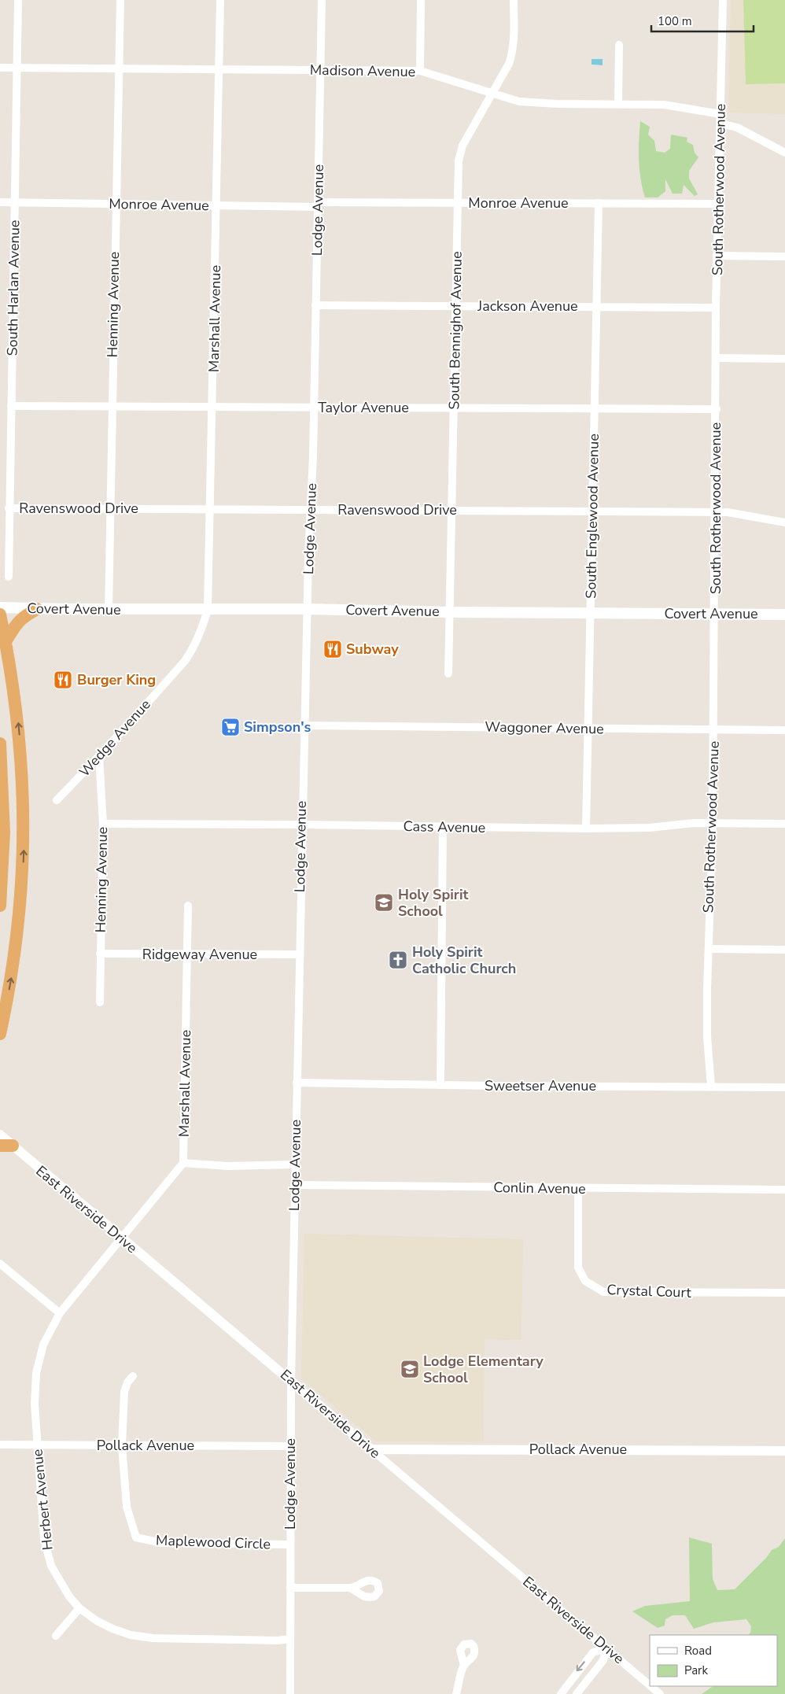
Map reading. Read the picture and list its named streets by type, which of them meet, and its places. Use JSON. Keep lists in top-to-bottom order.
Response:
{
  "streets": {
    "main road": ["Covert Avenue"],
    "street": [
      "Madison Avenue",
      "South Rotherwood Avenue",
      "Monroe Avenue",
      "Lodge Avenue",
      "South Harlan Avenue",
      "Henning Avenue",
      "Jackson Avenue",
      "Marshall Avenue",
      "South Bennighof Avenue",
      "Taylor Avenue",
      "Ravenswood Drive",
      "South Englewood Avenue",
      "Waggoner Avenue",
      "Wedge Avenue",
      "Cass Avenue",
      "Ridgeway Avenue",
      "Sweetser Avenue",
      "Conlin Avenue",
      "East Riverside Drive",
      "Crystal Court",
      "Pollack Avenue",
      "Herbert Avenue",
      "Maplewood Circle"
    ]
  },
  "crossings": [
    ["Madison Avenue", "South Rotherwood Avenue"],
    ["Madison Avenue", "Lodge Avenue"],
    ["Madison Avenue", "South Harlan Avenue"],
    ["Madison Avenue", "Henning Avenue"],
    ["Madison Avenue", "Marshall Avenue"],
    ["Madison Avenue", "South Bennighof Avenue"],
    ["South Rotherwood Avenue", "Monroe Avenue"],
    ["South Rotherwood Avenue", "Jackson Avenue"],
    ["South Rotherwood Avenue", "Taylor Avenue"],
    ["South Rotherwood Avenue", "Ravenswood Drive"],
    ["South Rotherwood Avenue", "Covert Avenue"],
    ["South Rotherwood Avenue", "Waggoner Avenue"],
    ["South Rotherwood Avenue", "Cass Avenue"],
    ["South Rotherwood Avenue", "Sweetser Avenue"],
    ["Monroe Avenue", "Lodge Avenue"],
    ["Monroe Avenue", "South Harlan Avenue"],
    ["Monroe Avenue", "Henning Avenue"],
    ["Monroe Avenue", "Marshall Avenue"],
    ["Monroe Avenue", "South Bennighof Avenue"],
    ["Monroe Avenue", "South Englewood Avenue"],
    ["Lodge Avenue", "Jackson Avenue"],
    ["Lodge Avenue", "Taylor Avenue"],
    ["Lodge Avenue", "Ravenswood Drive"],
    ["Lodge Avenue", "Covert Avenue"],
    ["Lodge Avenue", "Waggoner Avenue"],
    ["Lodge Avenue", "Cass Avenue"],
    ["Lodge Avenue", "Ridgeway Avenue"],
    ["Lodge Avenue", "Sweetser Avenue"],
    ["Lodge Avenue", "Conlin Avenue"],
    ["Lodge Avenue", "East Riverside Drive"],
    ["Lodge Avenue", "Pollack Avenue"],
    ["Lodge Avenue", "Herbert Avenue"],
    ["Lodge Avenue", "Maplewood Circle"],
    ["South Harlan Avenue", "Taylor Avenue"],
    ["South Harlan Avenue", "Ravenswood Drive"],
    ["Henning Avenue", "Taylor Avenue"],
    ["Henning Avenue", "Ravenswood Drive"],
    ["Henning Avenue", "Covert Avenue"],
    ["Henning Avenue", "Wedge Avenue"],
    ["Henning Avenue", "Cass Avenue"],
    ["Henning Avenue", "Ridgeway Avenue"],
    ["Jackson Avenue", "South Bennighof Avenue"],
    ["Jackson Avenue", "South Englewood Avenue"],
    ["Marshall Avenue", "Taylor Avenue"],
    ["Marshall Avenue", "Ravenswood Drive"],
    ["Marshall Avenue", "Covert Avenue"],
    ["Marshall Avenue", "Wedge Avenue"],
    ["Marshall Avenue", "Ridgeway Avenue"],
    ["South Bennighof Avenue", "Taylor Avenue"],
    ["South Bennighof Avenue", "Ravenswood Drive"],
    ["South Bennighof Avenue", "Covert Avenue"],
    ["Taylor Avenue", "South Englewood Avenue"],
    ["Ravenswood Drive", "South Englewood Avenue"],
    ["South Englewood Avenue", "Covert Avenue"],
    ["South Englewood Avenue", "Waggoner Avenue"],
    ["South Englewood Avenue", "Cass Avenue"],
    ["Conlin Avenue", "Crystal Court"],
    ["East Riverside Drive", "Pollack Avenue"],
    ["East Riverside Drive", "Herbert Avenue"],
    ["Pollack Avenue", "Herbert Avenue"],
    ["Pollack Avenue", "Maplewood Circle"]
  ],
  "places": {
    "restaurant": ["Subway", "Burger King"],
    "supermarket": ["Simpson's"],
    "school or university": ["Holy Spirit School", "Lodge Elementary School"],
    "church": ["Holy Spirit Catholic Church"]
  },
  "legend": ["Road", "Park"],
  "scale_bar": "100 m"
}
